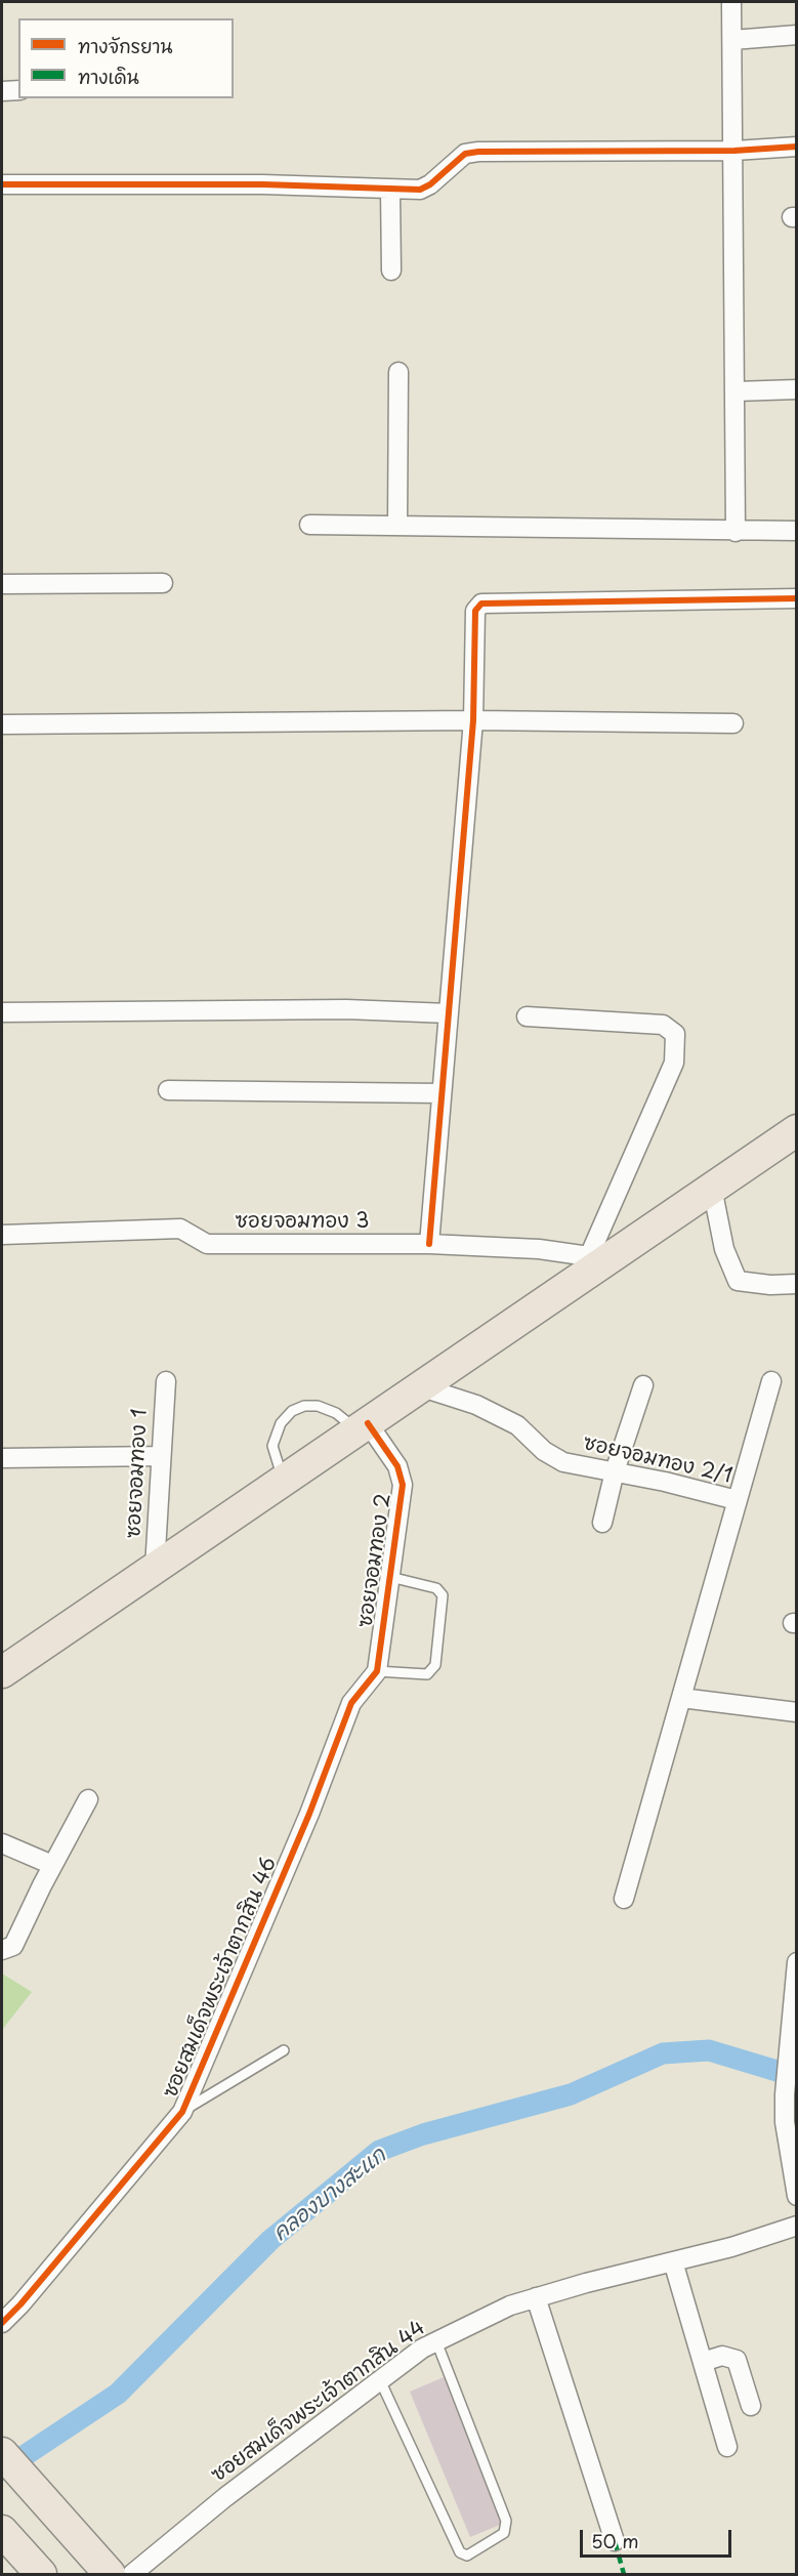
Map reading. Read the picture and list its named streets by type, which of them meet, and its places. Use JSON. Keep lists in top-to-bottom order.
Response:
{
  "streets": {
    "street": [
      "ซอยจอมทอง 3",
      "ซอยจอมทอง 2/1",
      "ซอยจอมทอง 1",
      "ซอยจอมทอง 2",
      "ซอยสมเด็จพระเจ้าตากสิน 46",
      "ซอยสมเด็จพระเจ้าตากสิน 44"
    ]
  },
  "crossings": [
    ["ซอยจอมทอง 2", "ซอยสมเด็จพระเจ้าตากสิน 46"]
  ],
  "water": ["คลองบางสะแก"],
  "legend": ["ทางจักรยาน", "ทางเดิน"],
  "scale_bar": "50 m"
}
